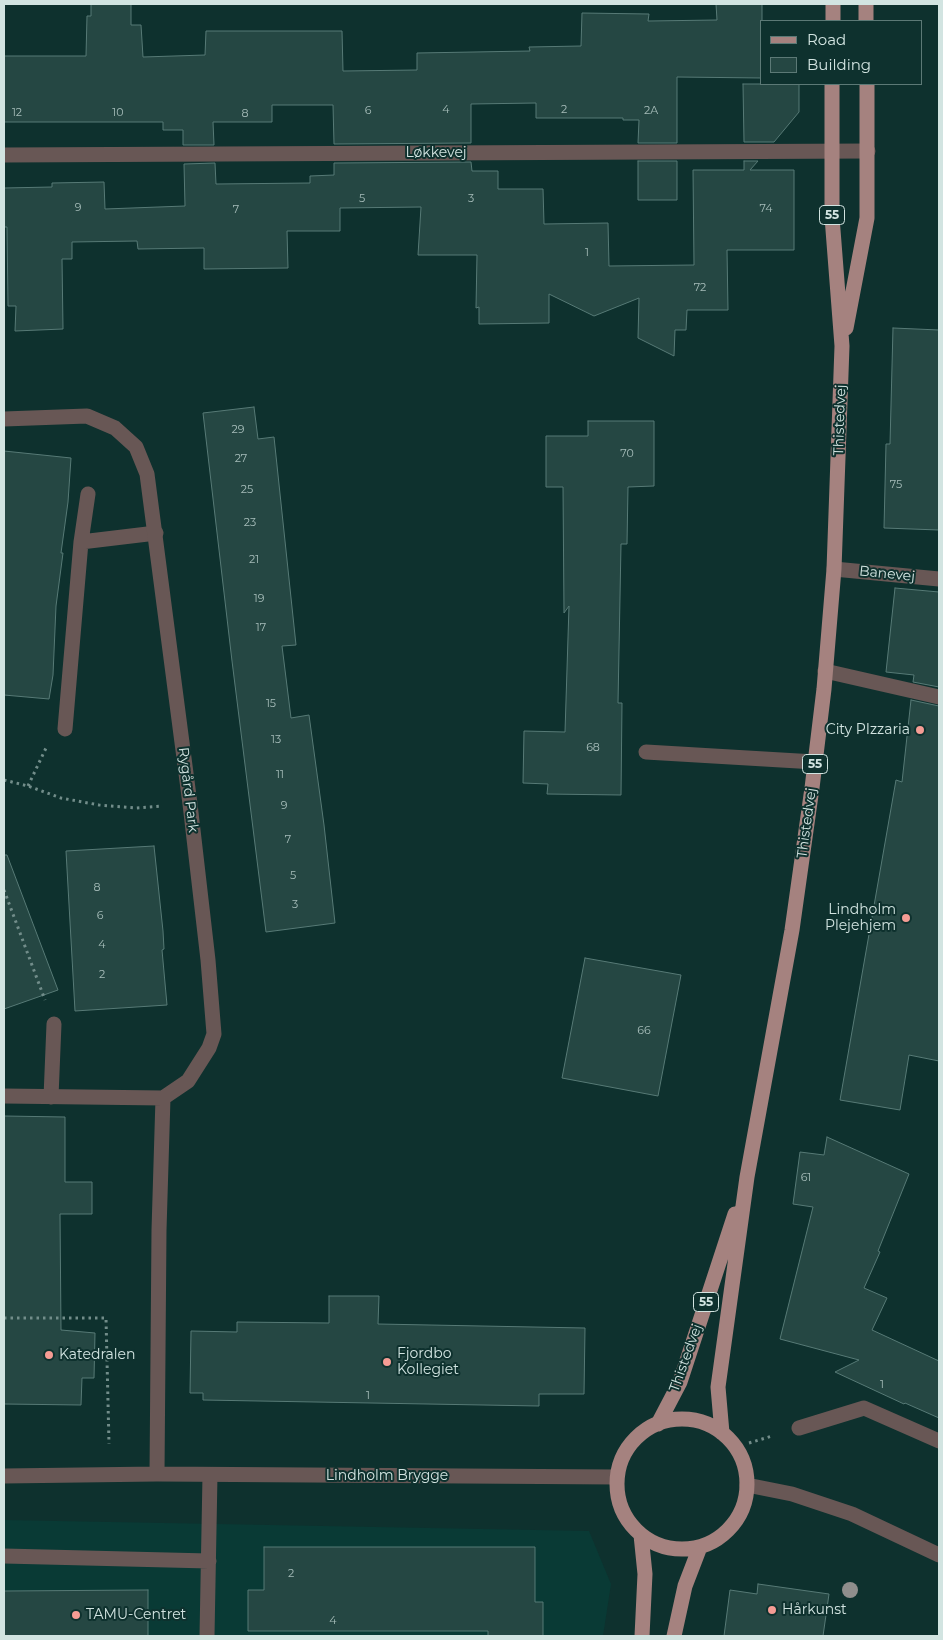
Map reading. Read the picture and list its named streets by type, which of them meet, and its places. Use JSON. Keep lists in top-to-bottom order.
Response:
{
  "streets": {
    "main road": ["55", "Thistedvej"],
    "street": [
      "Løkkevej",
      "Banevej",
      "Rygård Park",
      "Lindholm Brygge"
    ]
  },
  "crossings": [
    ["Løkkevej", "Thistedvej"],
    ["55", "Thistedvej"],
    ["55", "Lindholm Brygge"],
    ["Thistedvej", "Banevej"],
    ["Thistedvej", "Lindholm Brygge"]
  ],
  "places": [
    "City PIzzaria",
    "Lindholm Plejehjem",
    "Katedralen",
    "Fjordbo Kollegiet",
    "Hårkunst",
    "TAMU-Centret"
  ],
  "house_numbers": [
    "4",
    "2",
    "6",
    "2A",
    "12",
    "10",
    "8",
    "5",
    "3",
    "9",
    "74",
    "7",
    "1",
    "72",
    "29",
    "70",
    "27",
    "75",
    "25",
    "23",
    "21",
    "19",
    "17",
    "15",
    "13",
    "68",
    "11",
    "9",
    "7",
    "5",
    "8",
    "3",
    "6",
    "4",
    "2",
    "66",
    "61",
    "1",
    "1",
    "2",
    "4"
  ],
  "legend": ["Road", "Building"]
}
